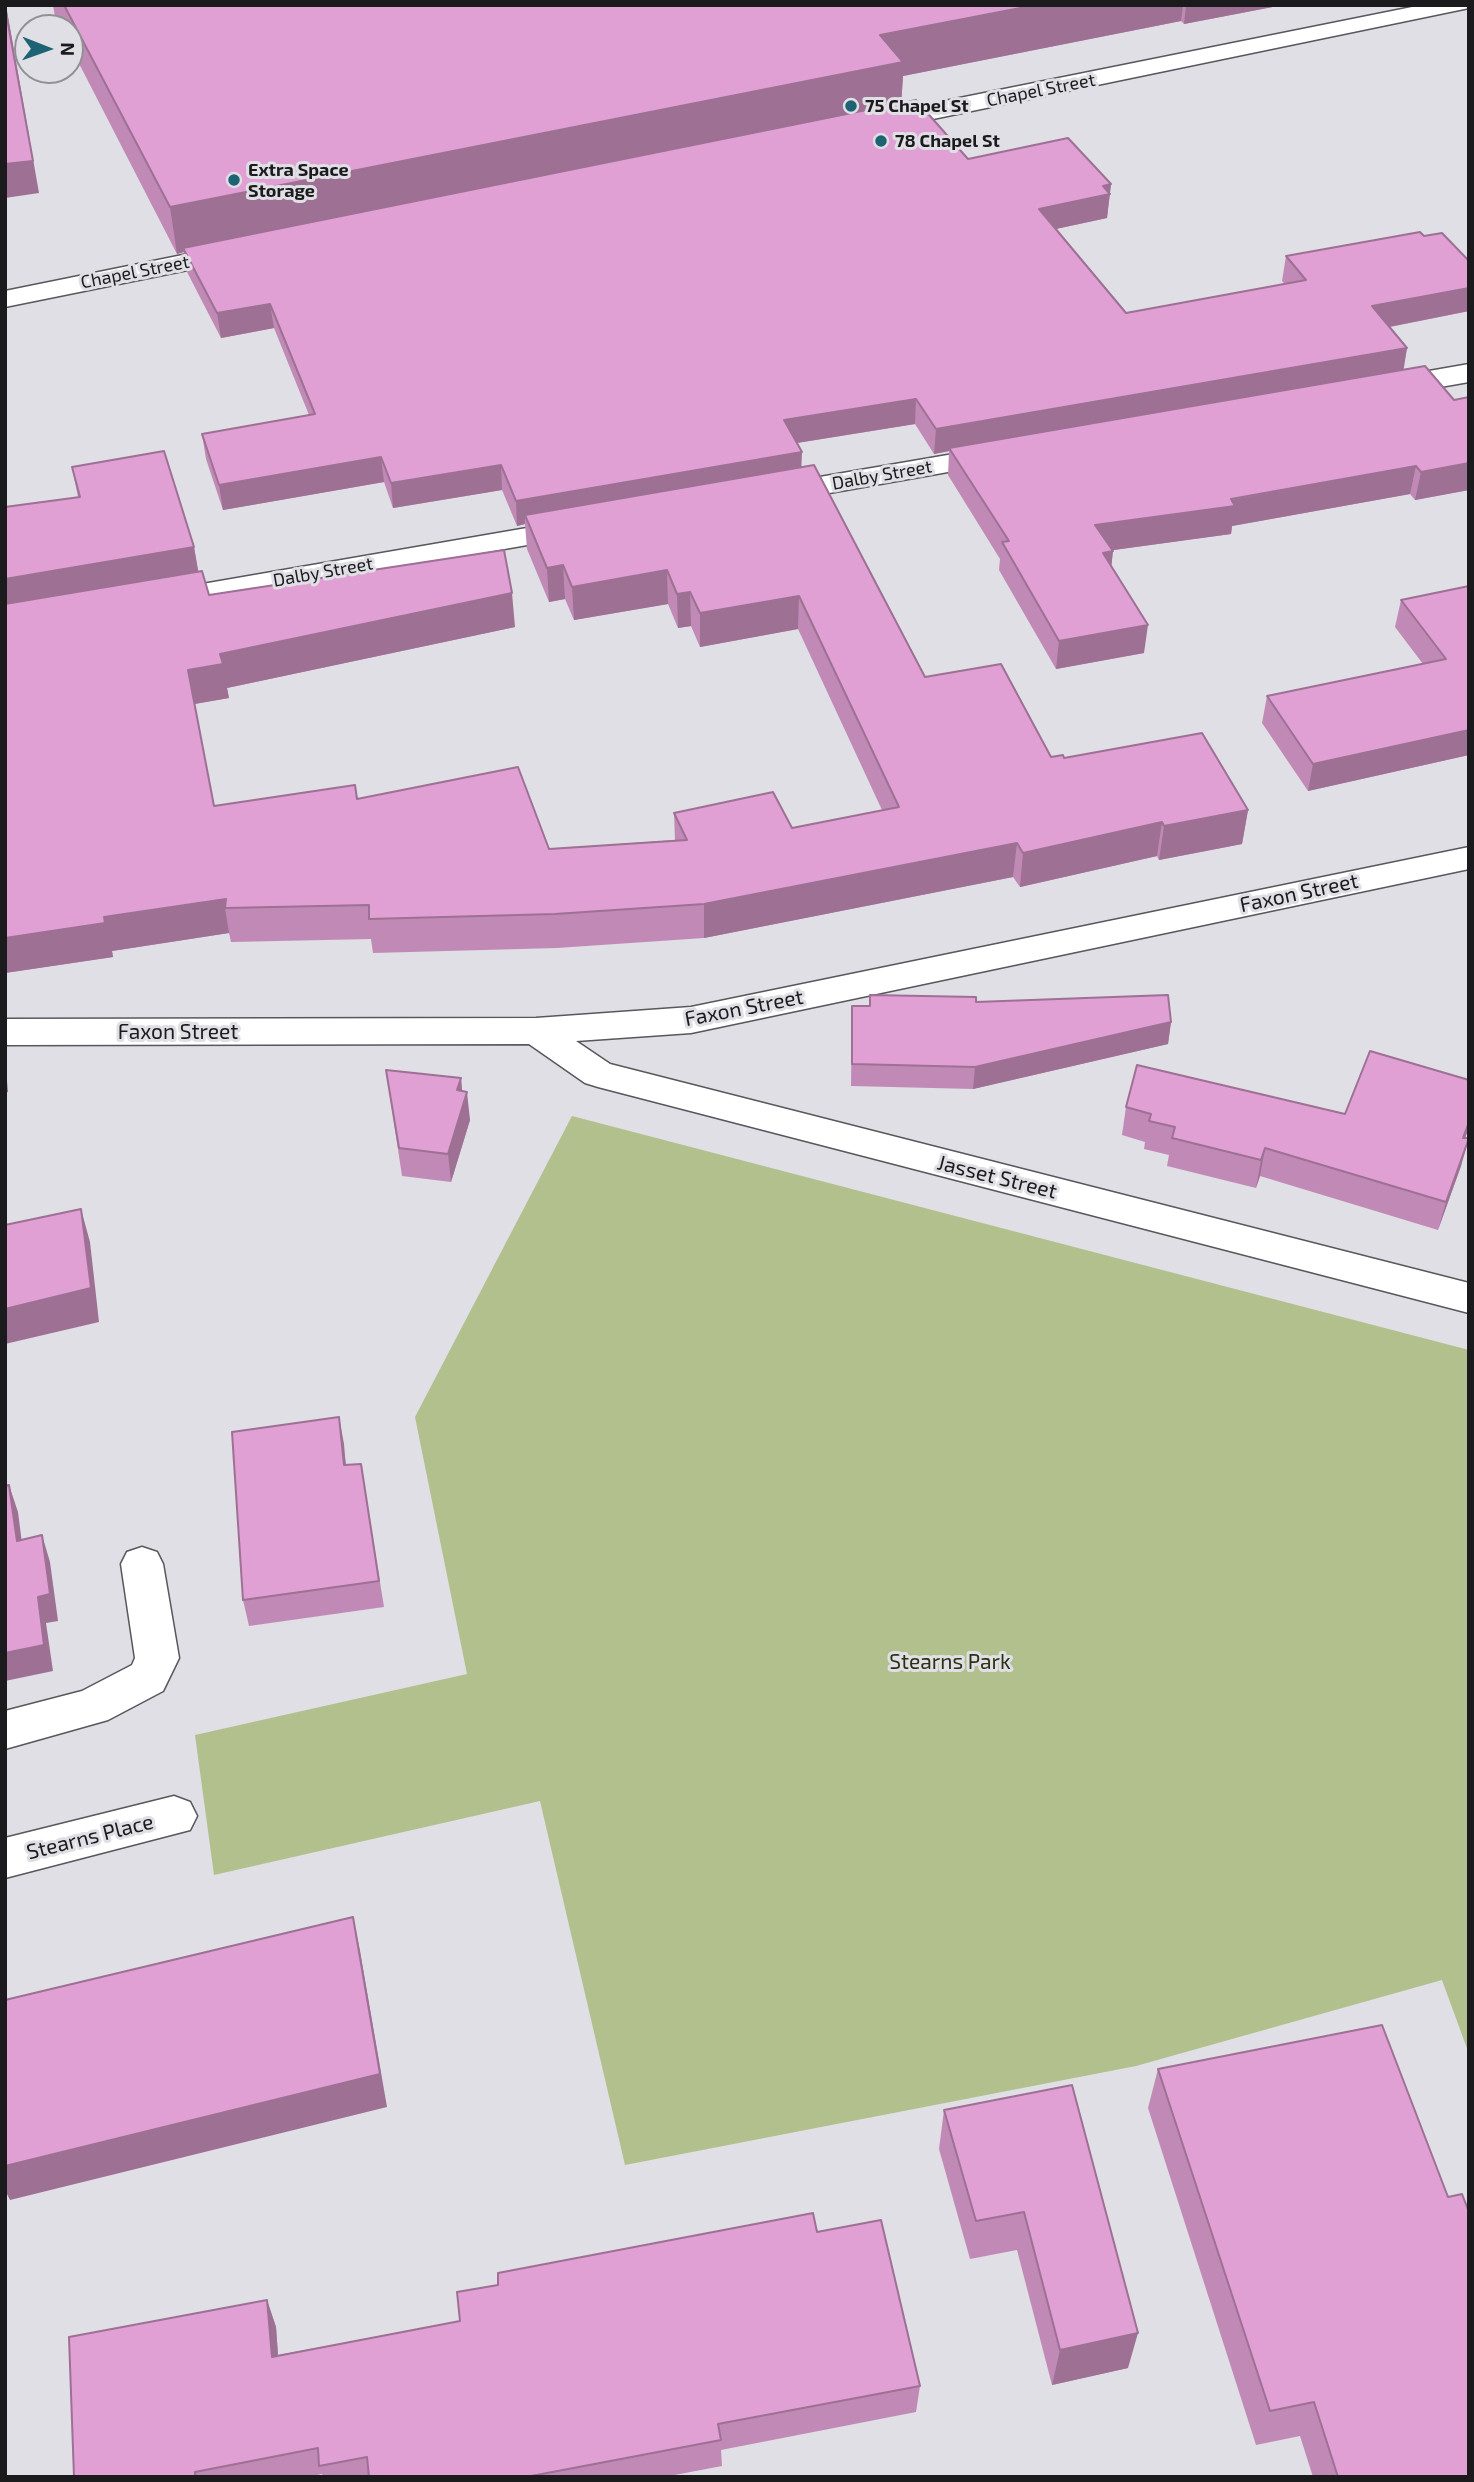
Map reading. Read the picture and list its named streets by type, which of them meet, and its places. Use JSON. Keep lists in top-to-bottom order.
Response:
{
  "streets": {
    "street": [
      "Chapel Street",
      "Dalby Street",
      "Faxon Street",
      "Jasset Street",
      "Stearns Place"
    ]
  },
  "crossings": [
    ["Faxon Street", "Jasset Street"]
  ],
  "parks": ["Stearns Park"],
  "places": ["75 Chapel St", "78 Chapel St", "Extra Space Storage"],
  "north": "right"
}
